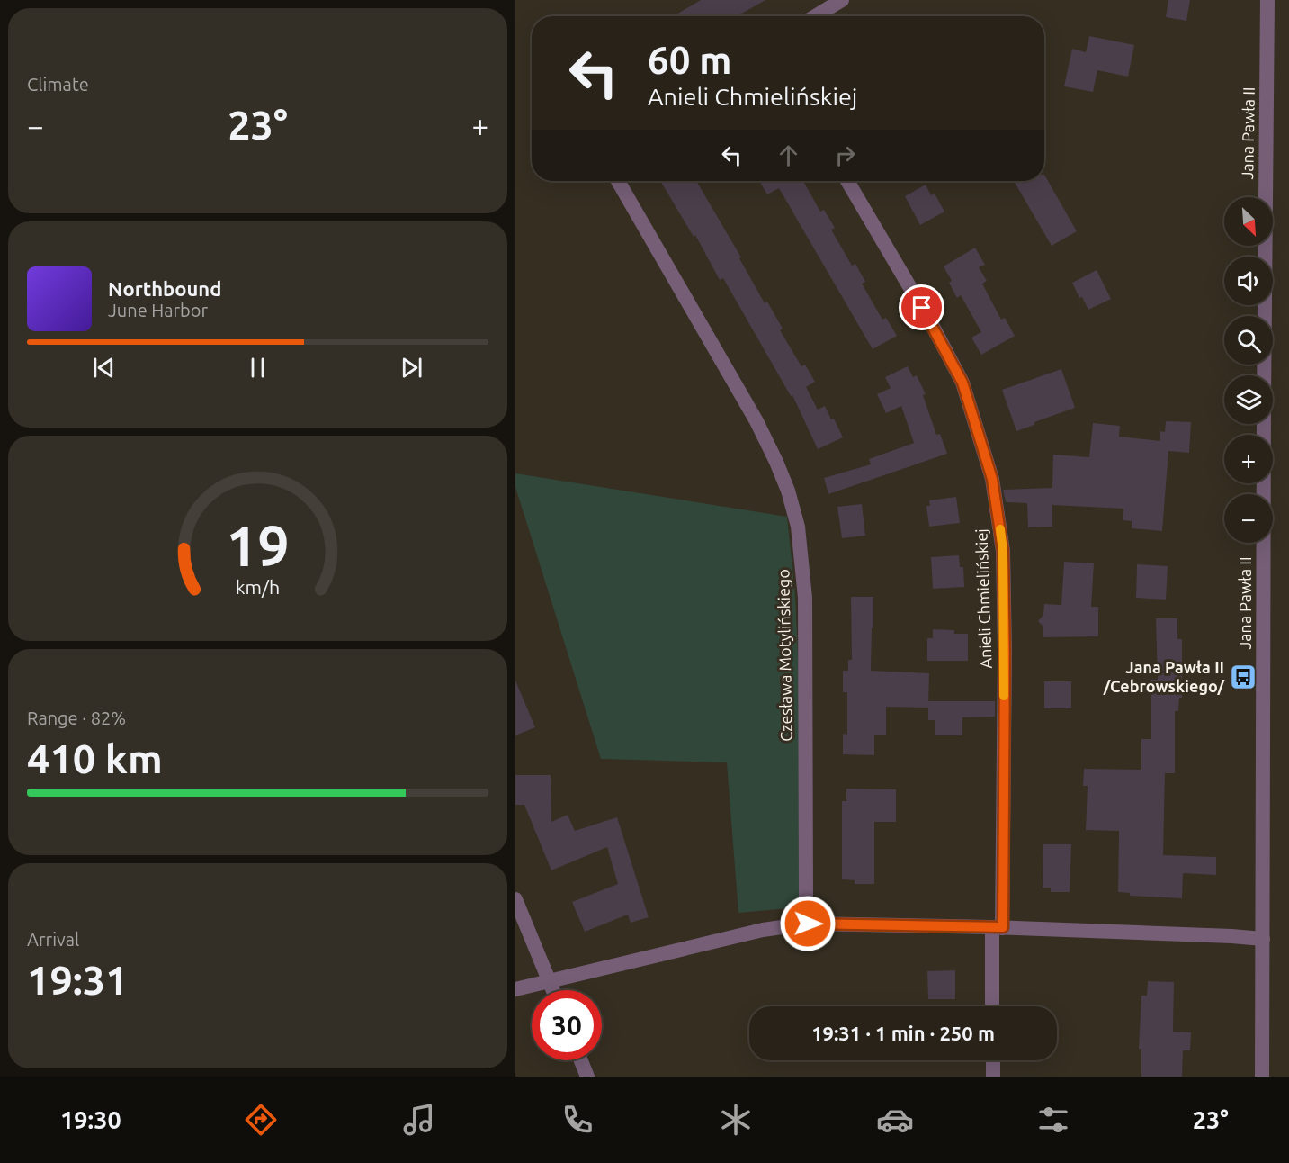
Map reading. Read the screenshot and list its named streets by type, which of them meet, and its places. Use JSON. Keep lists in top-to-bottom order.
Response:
{
  "streets": {
    "street": ["Jana Pawła II", "Anieli Chmielińskiej", "Czesława Motylińskiego"]
  },
  "places": {
    "bus stop": ["Jana Pawła II /Cebrowskiego/"]
  },
  "north": "bottom right",
  "page": {
    "tile": [
      "Climate",
      ["Range · 82%", "410 km"],
      ["Arrival", "19:31"]
    ],
    "turn": ["60 m", "Anieli Chmielińskiej"],
    "heat": ["−", "23°", "+"],
    "map_buttons": ["+", "−"],
    "song": ["Northbound", "June Harbor"],
    "limit": "30",
    "trip": "19:31 · 1 min · 250 m",
    "tabs": ["19:30", "23°"],
    "gauge": ["19", "km/h"]
  }
}
